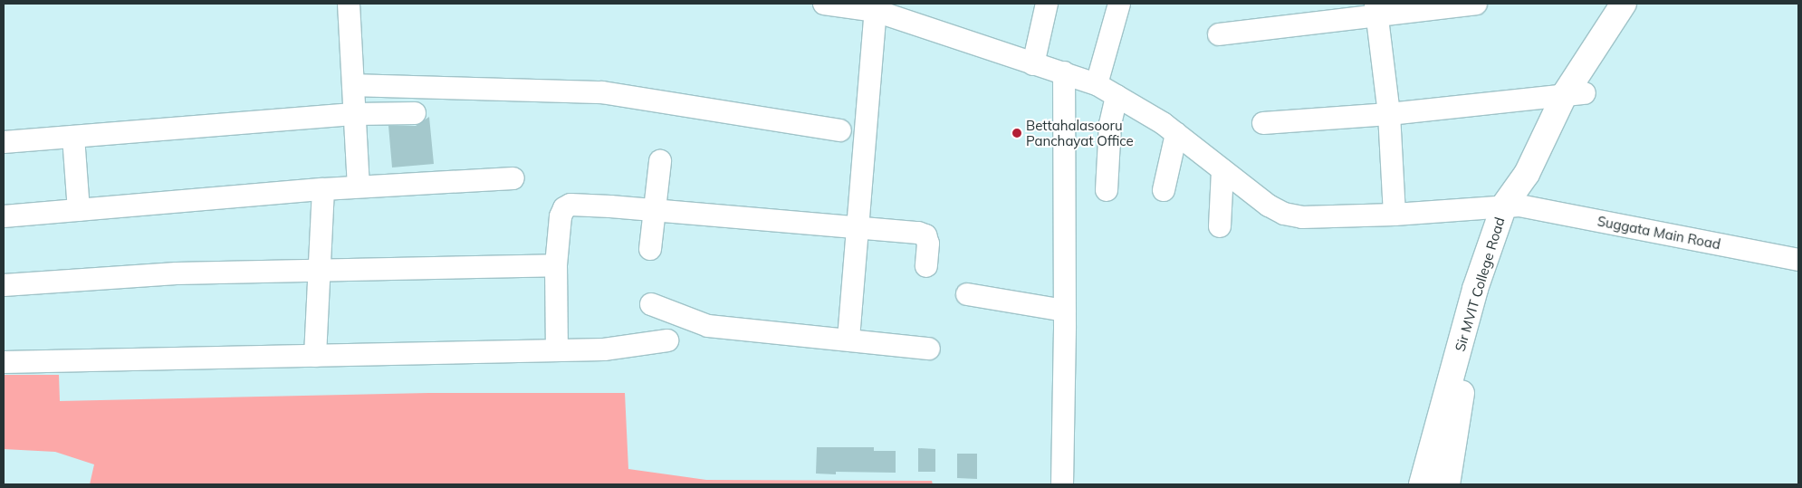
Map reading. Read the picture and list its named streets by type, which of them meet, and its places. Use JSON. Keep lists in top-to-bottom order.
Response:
{
  "streets": {
    "main road": ["Sir MVIT College Road"],
    "street": ["Suggata Main Road"]
  },
  "crossings": [
    ["Suggata Main Road", "Sir MVIT College Road"]
  ],
  "places": ["Bettahalasooru Panchayat Office"]
}
